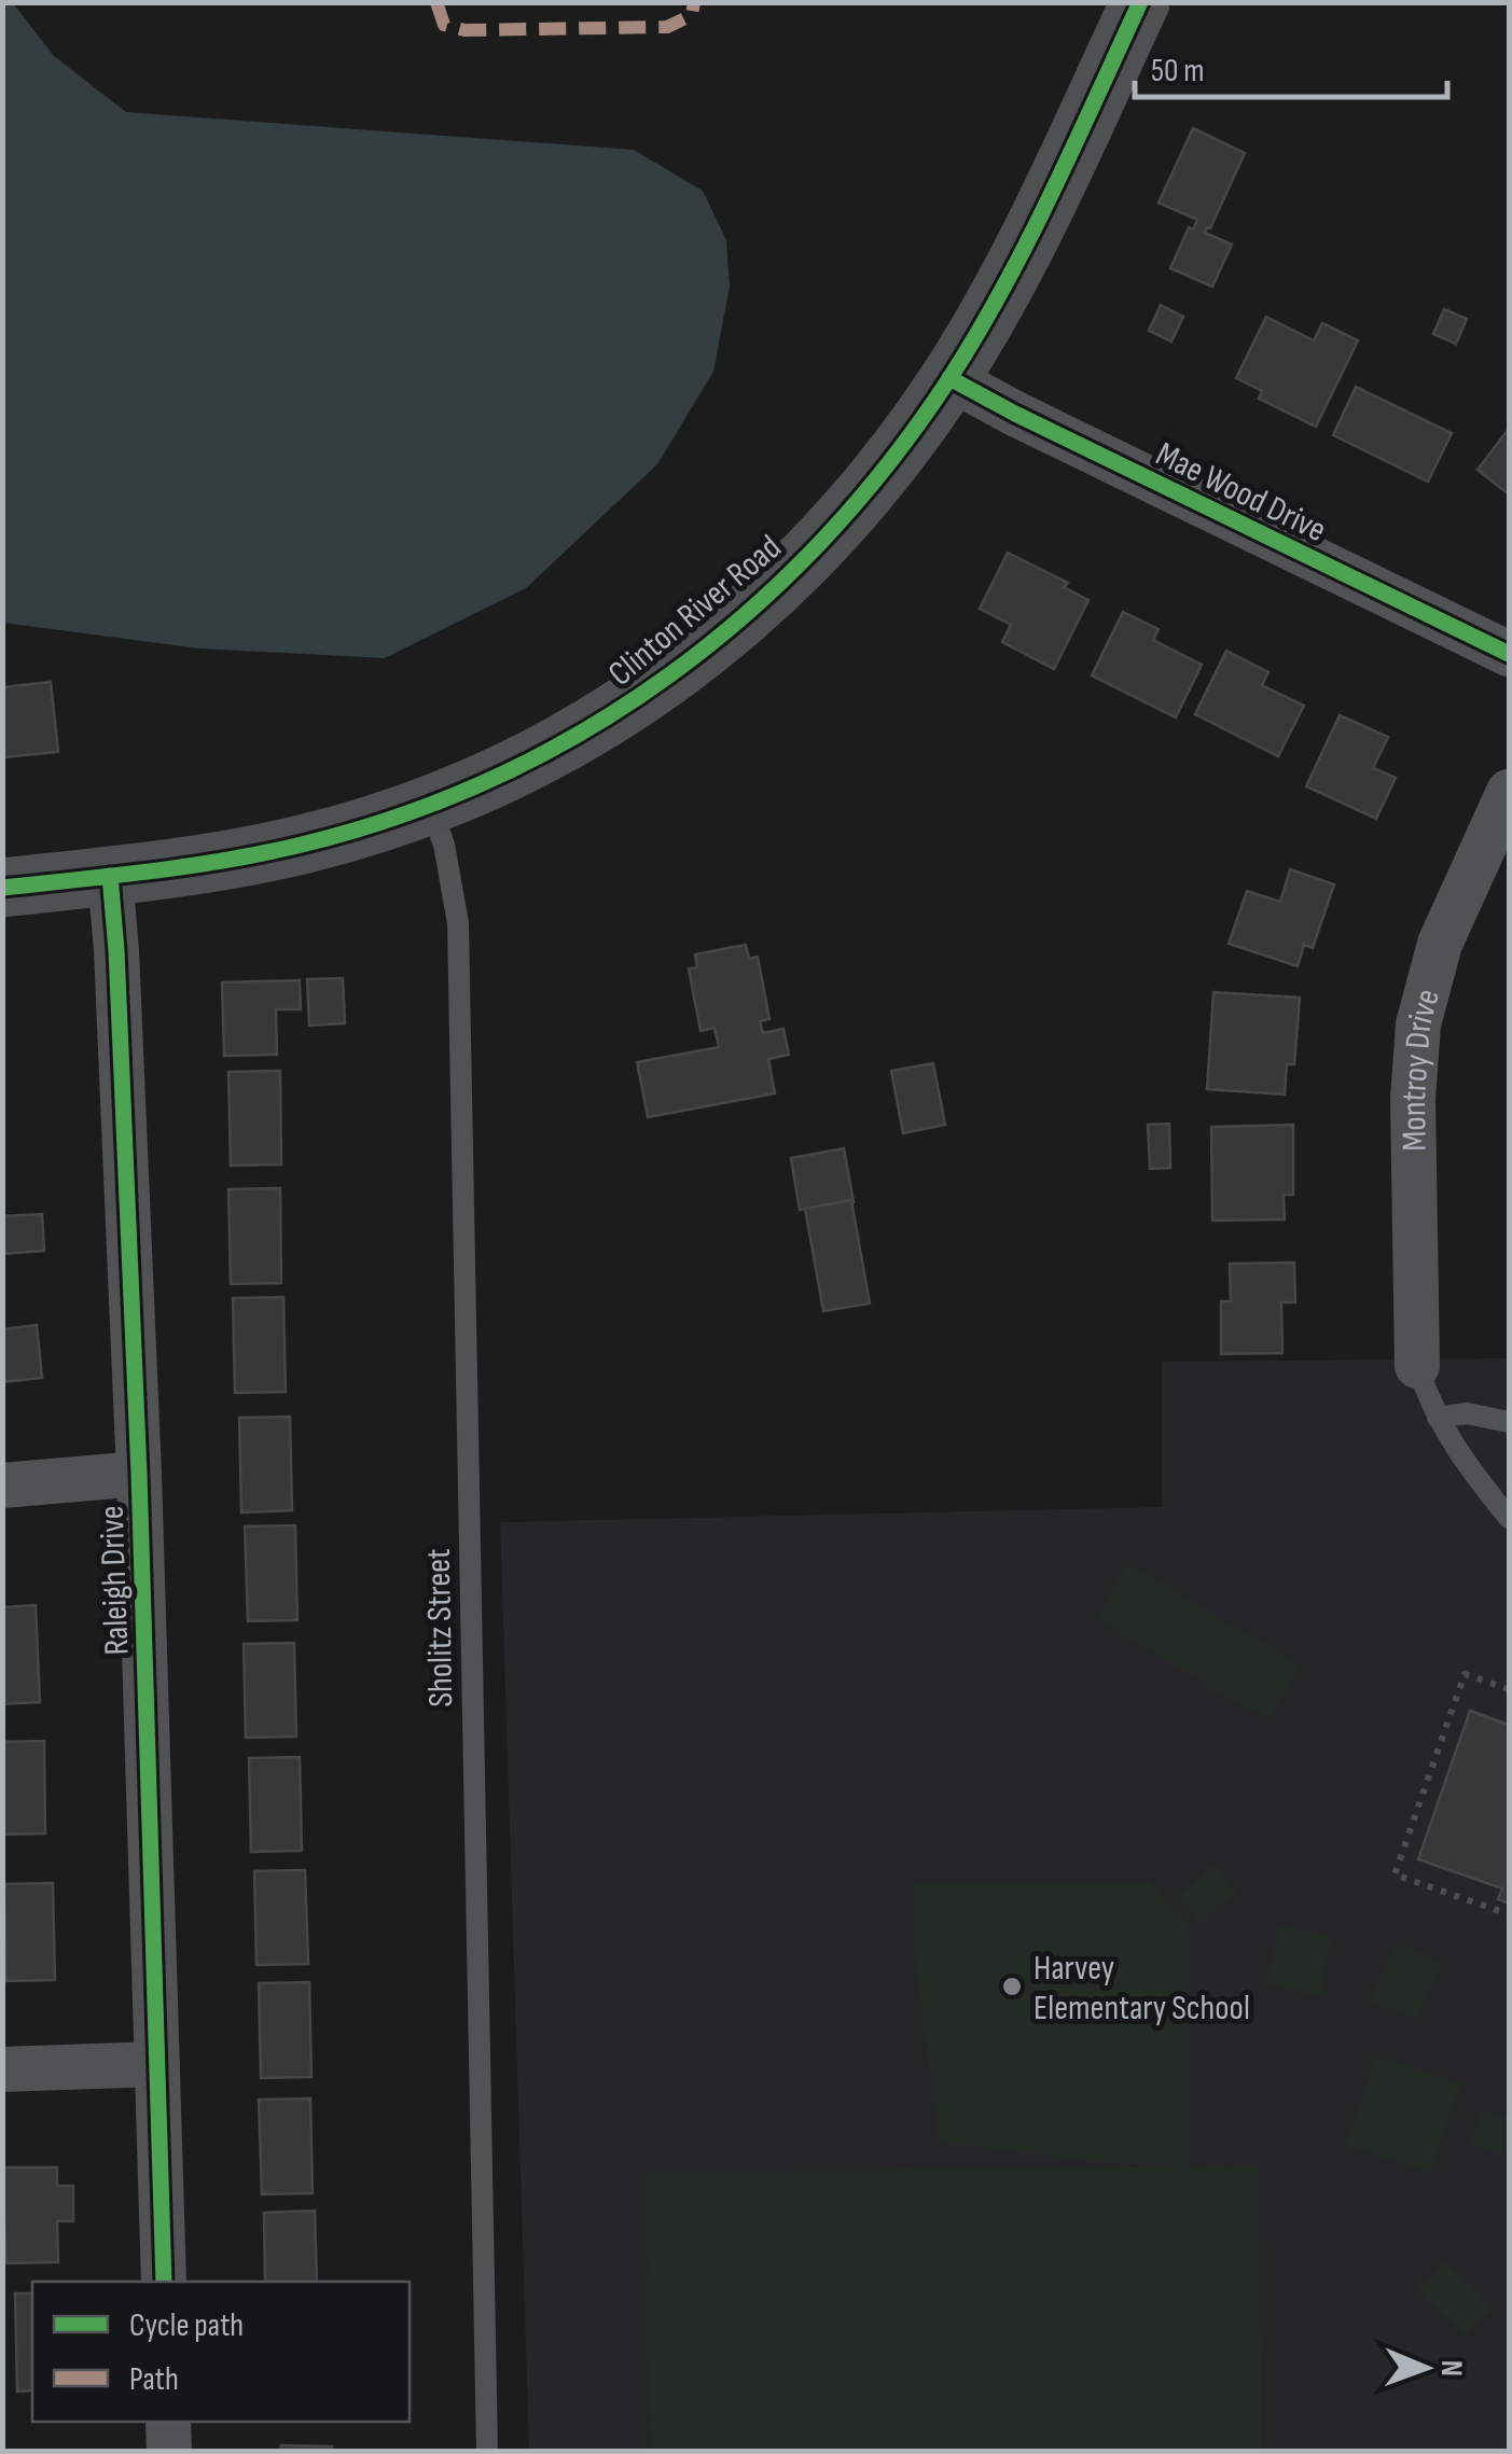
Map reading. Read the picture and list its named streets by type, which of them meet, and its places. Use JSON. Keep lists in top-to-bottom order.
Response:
{
  "streets": {
    "street": [
      "Mae Wood Drive",
      "Clinton River Road",
      "Montroy Drive",
      "Raleigh Drive"
    ],
    "lane": ["Sholitz Street"]
  },
  "crossings": [
    ["Mae Wood Drive", "Clinton River Road"],
    ["Clinton River Road", "Raleigh Drive"],
    ["Clinton River Road", "Sholitz Street"]
  ],
  "places": ["Harvey Elementary School"],
  "legend": ["Cycle path", "Path"],
  "scale_bar": "50 m",
  "north": "right"
}
